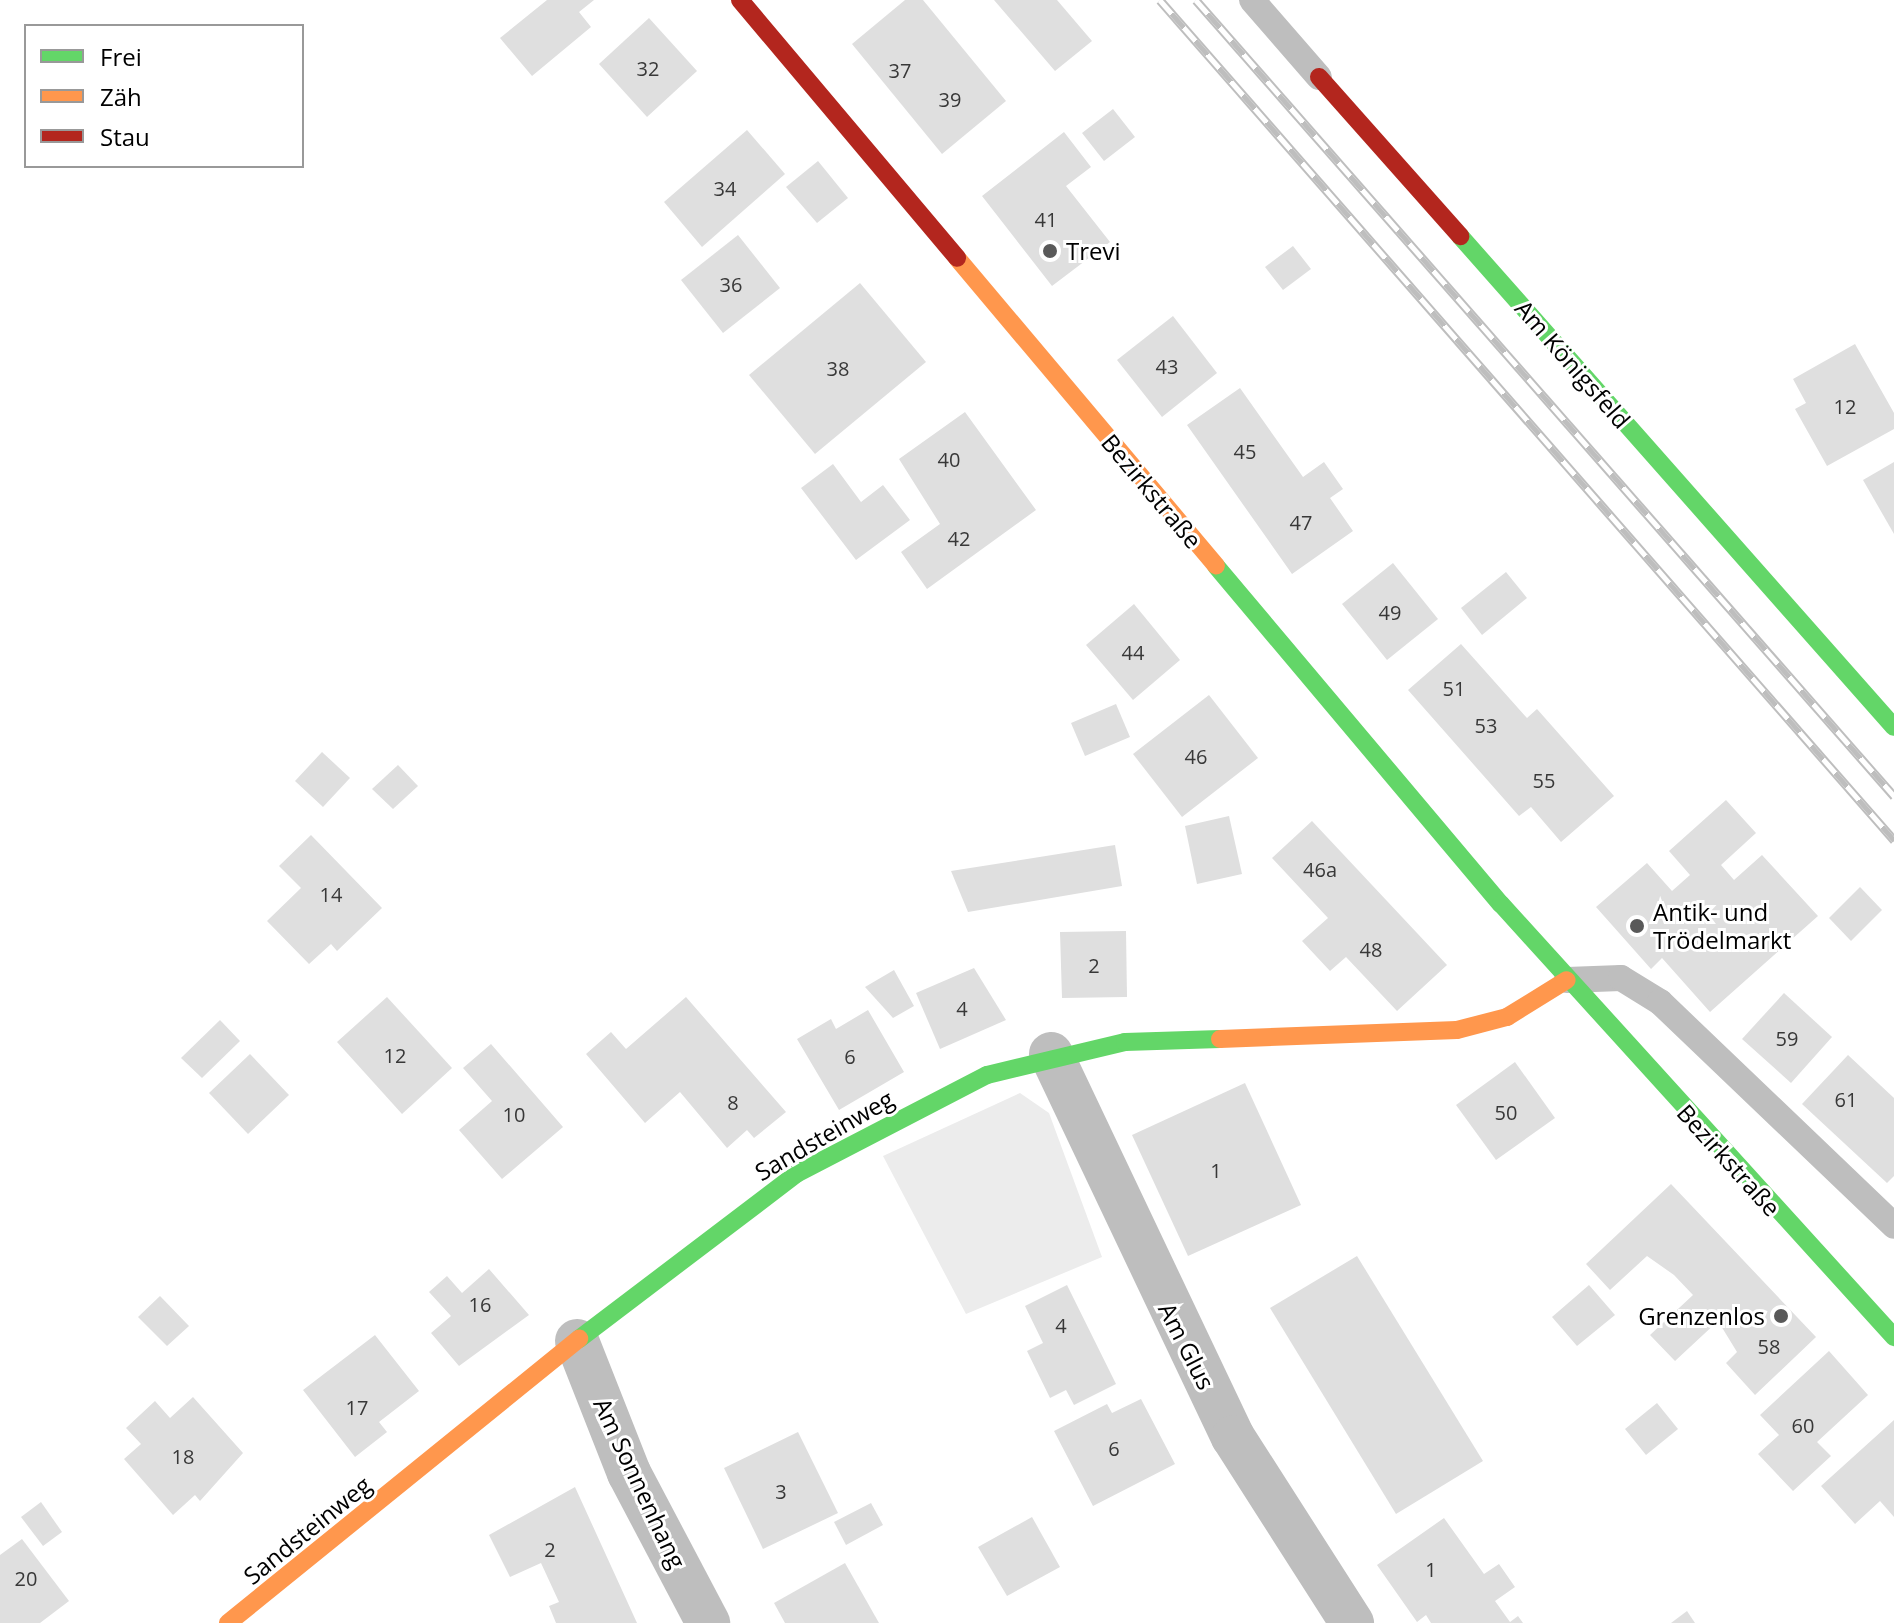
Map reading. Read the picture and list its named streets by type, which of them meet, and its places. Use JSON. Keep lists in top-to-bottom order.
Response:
{
  "streets": {
    "street": [
      "Am Königsfeld",
      "Bezirkstraße",
      "Sandsteinweg",
      "Am Glus",
      "Am Sonnenhang"
    ]
  },
  "crossings": [
    ["Bezirkstraße", "Sandsteinweg"],
    ["Sandsteinweg", "Am Glus"],
    ["Sandsteinweg", "Am Sonnenhang"]
  ],
  "places": ["Trevi", "Antik- und Trödelmarkt", "Grenzenlos"],
  "house_numbers": [
    "32",
    "37",
    "39",
    "34",
    "41",
    "36",
    "43",
    "38",
    "12",
    "45",
    "40",
    "47",
    "42",
    "49",
    "44",
    "51",
    "53",
    "46",
    "55",
    "46a",
    "14",
    "48",
    "2",
    "4",
    "59",
    "12",
    "6",
    "61",
    "8",
    "50",
    "10",
    "1",
    "16",
    "4",
    "58",
    "17",
    "60",
    "6",
    "18",
    "3",
    "2",
    "1",
    "20"
  ],
  "legend": ["Frei", "Zäh", "Stau"]
}
